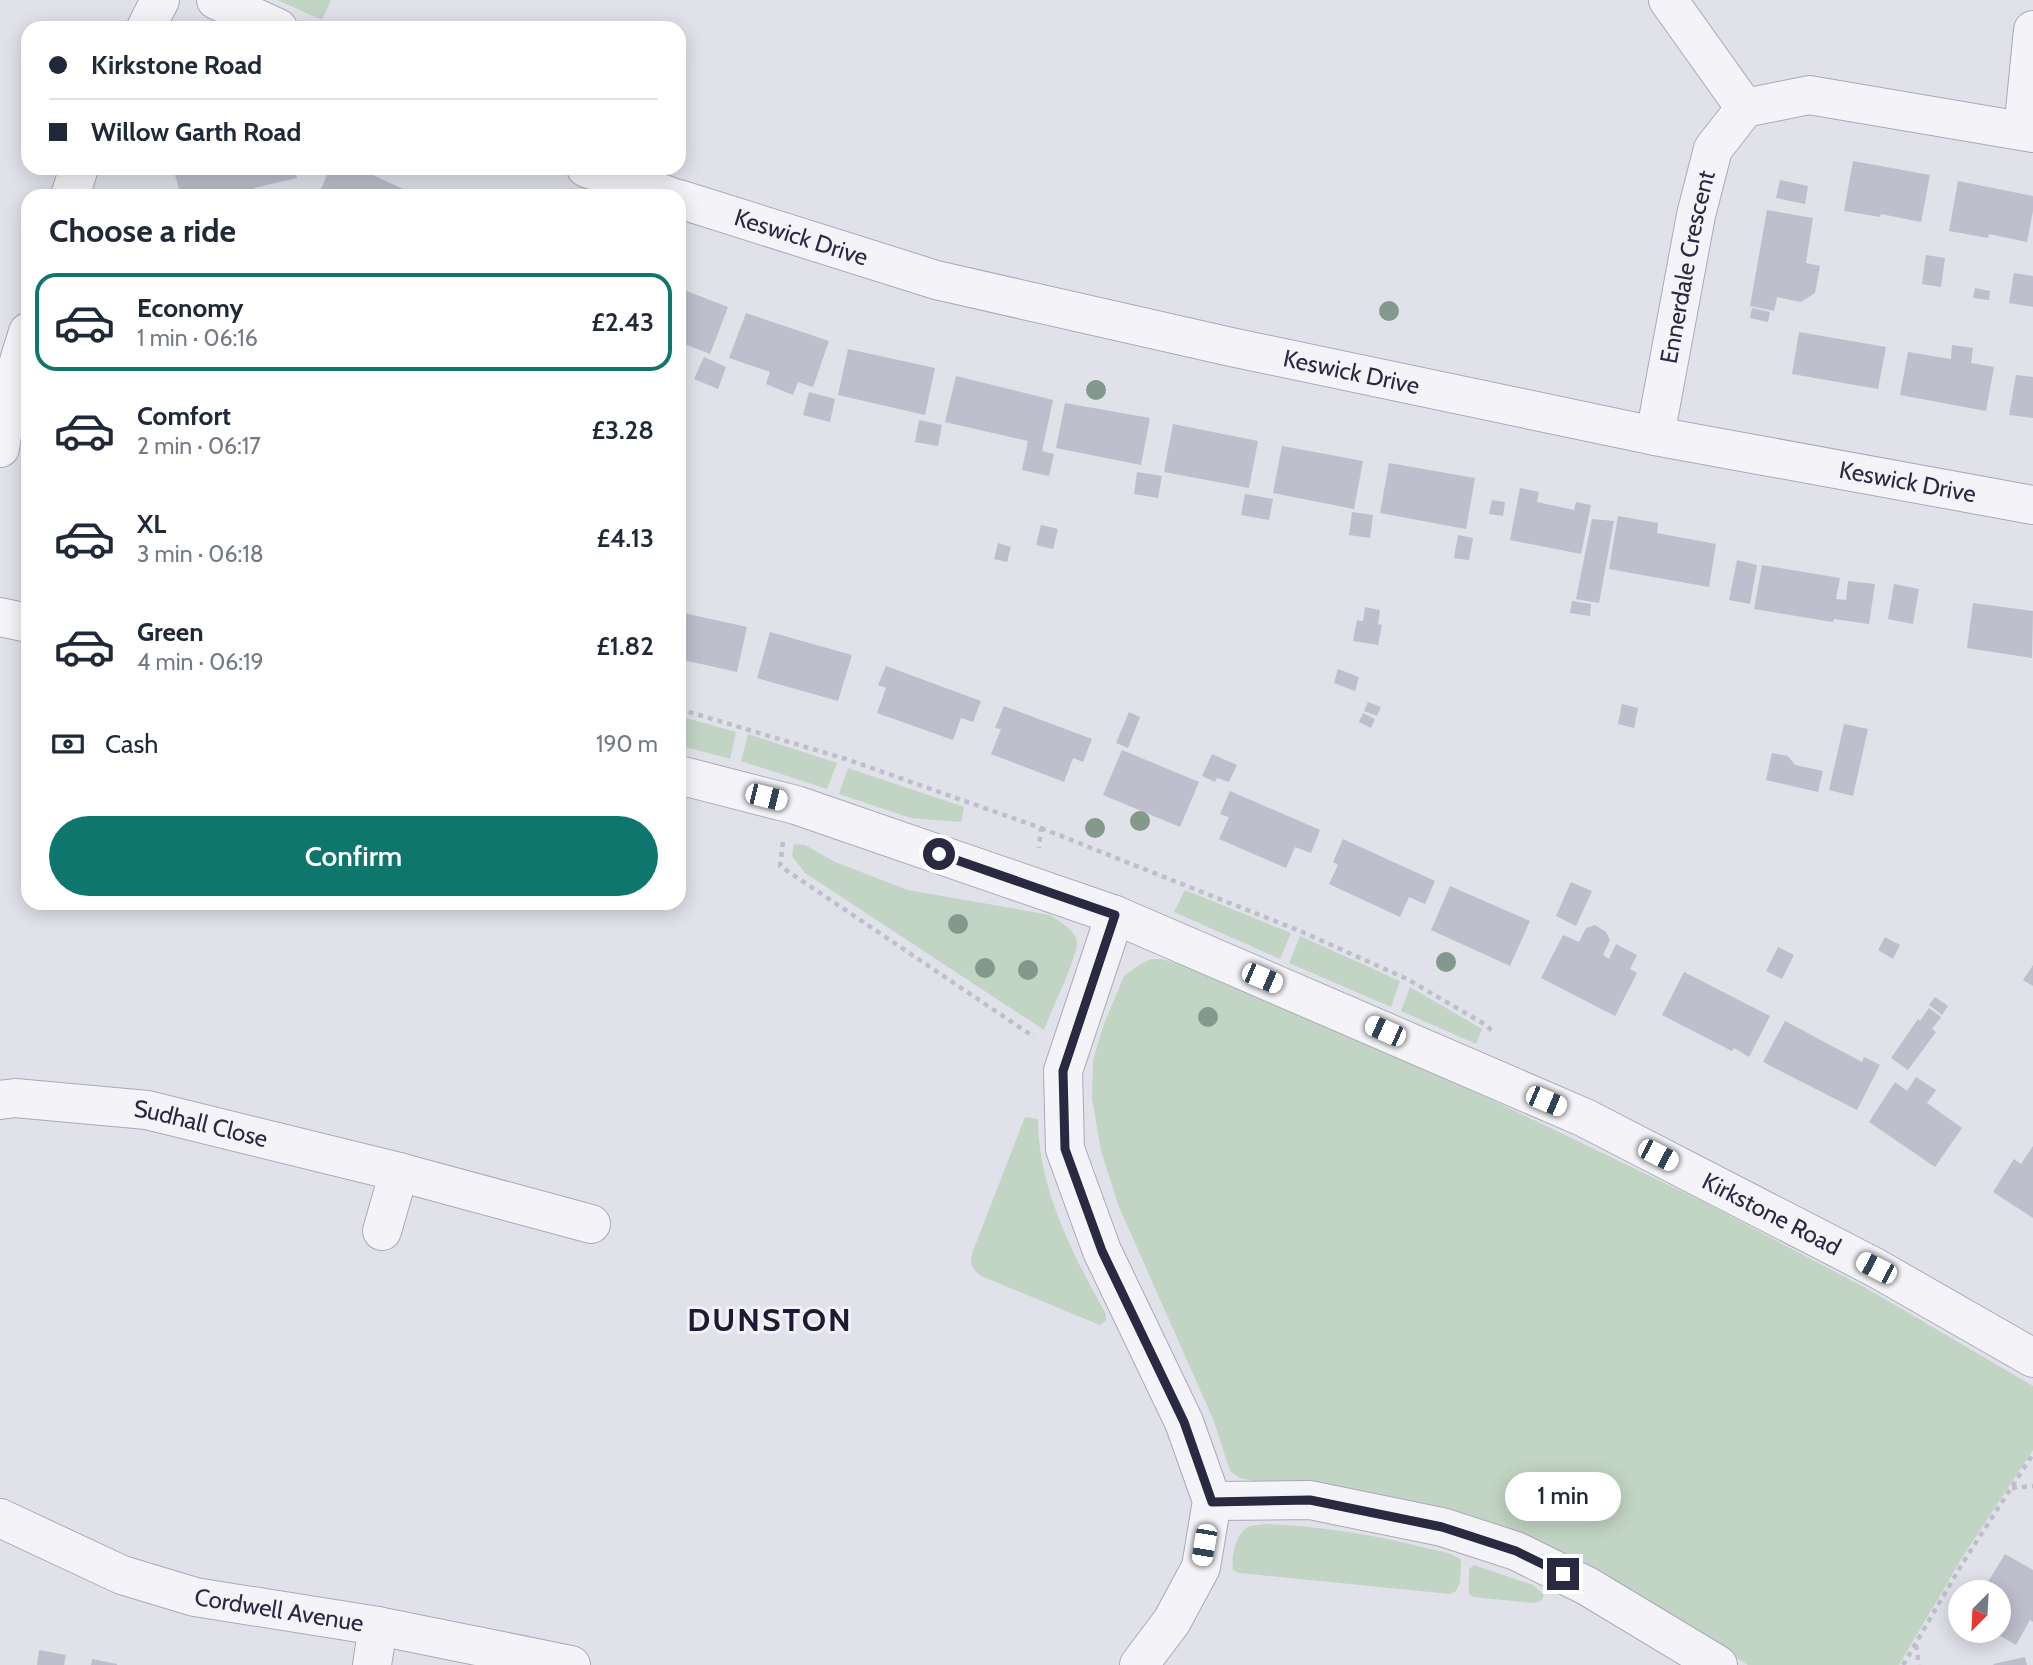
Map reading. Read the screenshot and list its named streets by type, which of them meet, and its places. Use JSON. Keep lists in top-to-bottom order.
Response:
{
  "streets": {
    "street": [
      "Keswick Drive",
      "Ennerdale Crescent",
      "Sudhall Close",
      "Kirkstone Road",
      "Cordwell Avenue"
    ]
  },
  "crossings": [
    ["Keswick Drive", "Ennerdale Crescent"]
  ],
  "districts": ["DUNSTON"],
  "north": "bottom left",
  "page": {
    "banner": ["Kirkstone Road", "Willow Garth Road"],
    "heading": "Choose a ride",
    "list": [
      {
        "name": "Economy",
        "note": "1 min · 06:16",
        "value": "£2.43"
      },
      {
        "name": "Comfort",
        "note": "2 min · 06:17",
        "value": "£3.28"
      },
      {
        "name": "XL",
        "note": "3 min · 06:18",
        "value": "£4.13"
      },
      {
        "name": "Green",
        "note": "4 min · 06:19",
        "value": "£1.82"
      }
    ],
    "pay": ["Cash", "190 m"],
    "buttons": "Confirm",
    "bubble": "1 min"
  }
}
